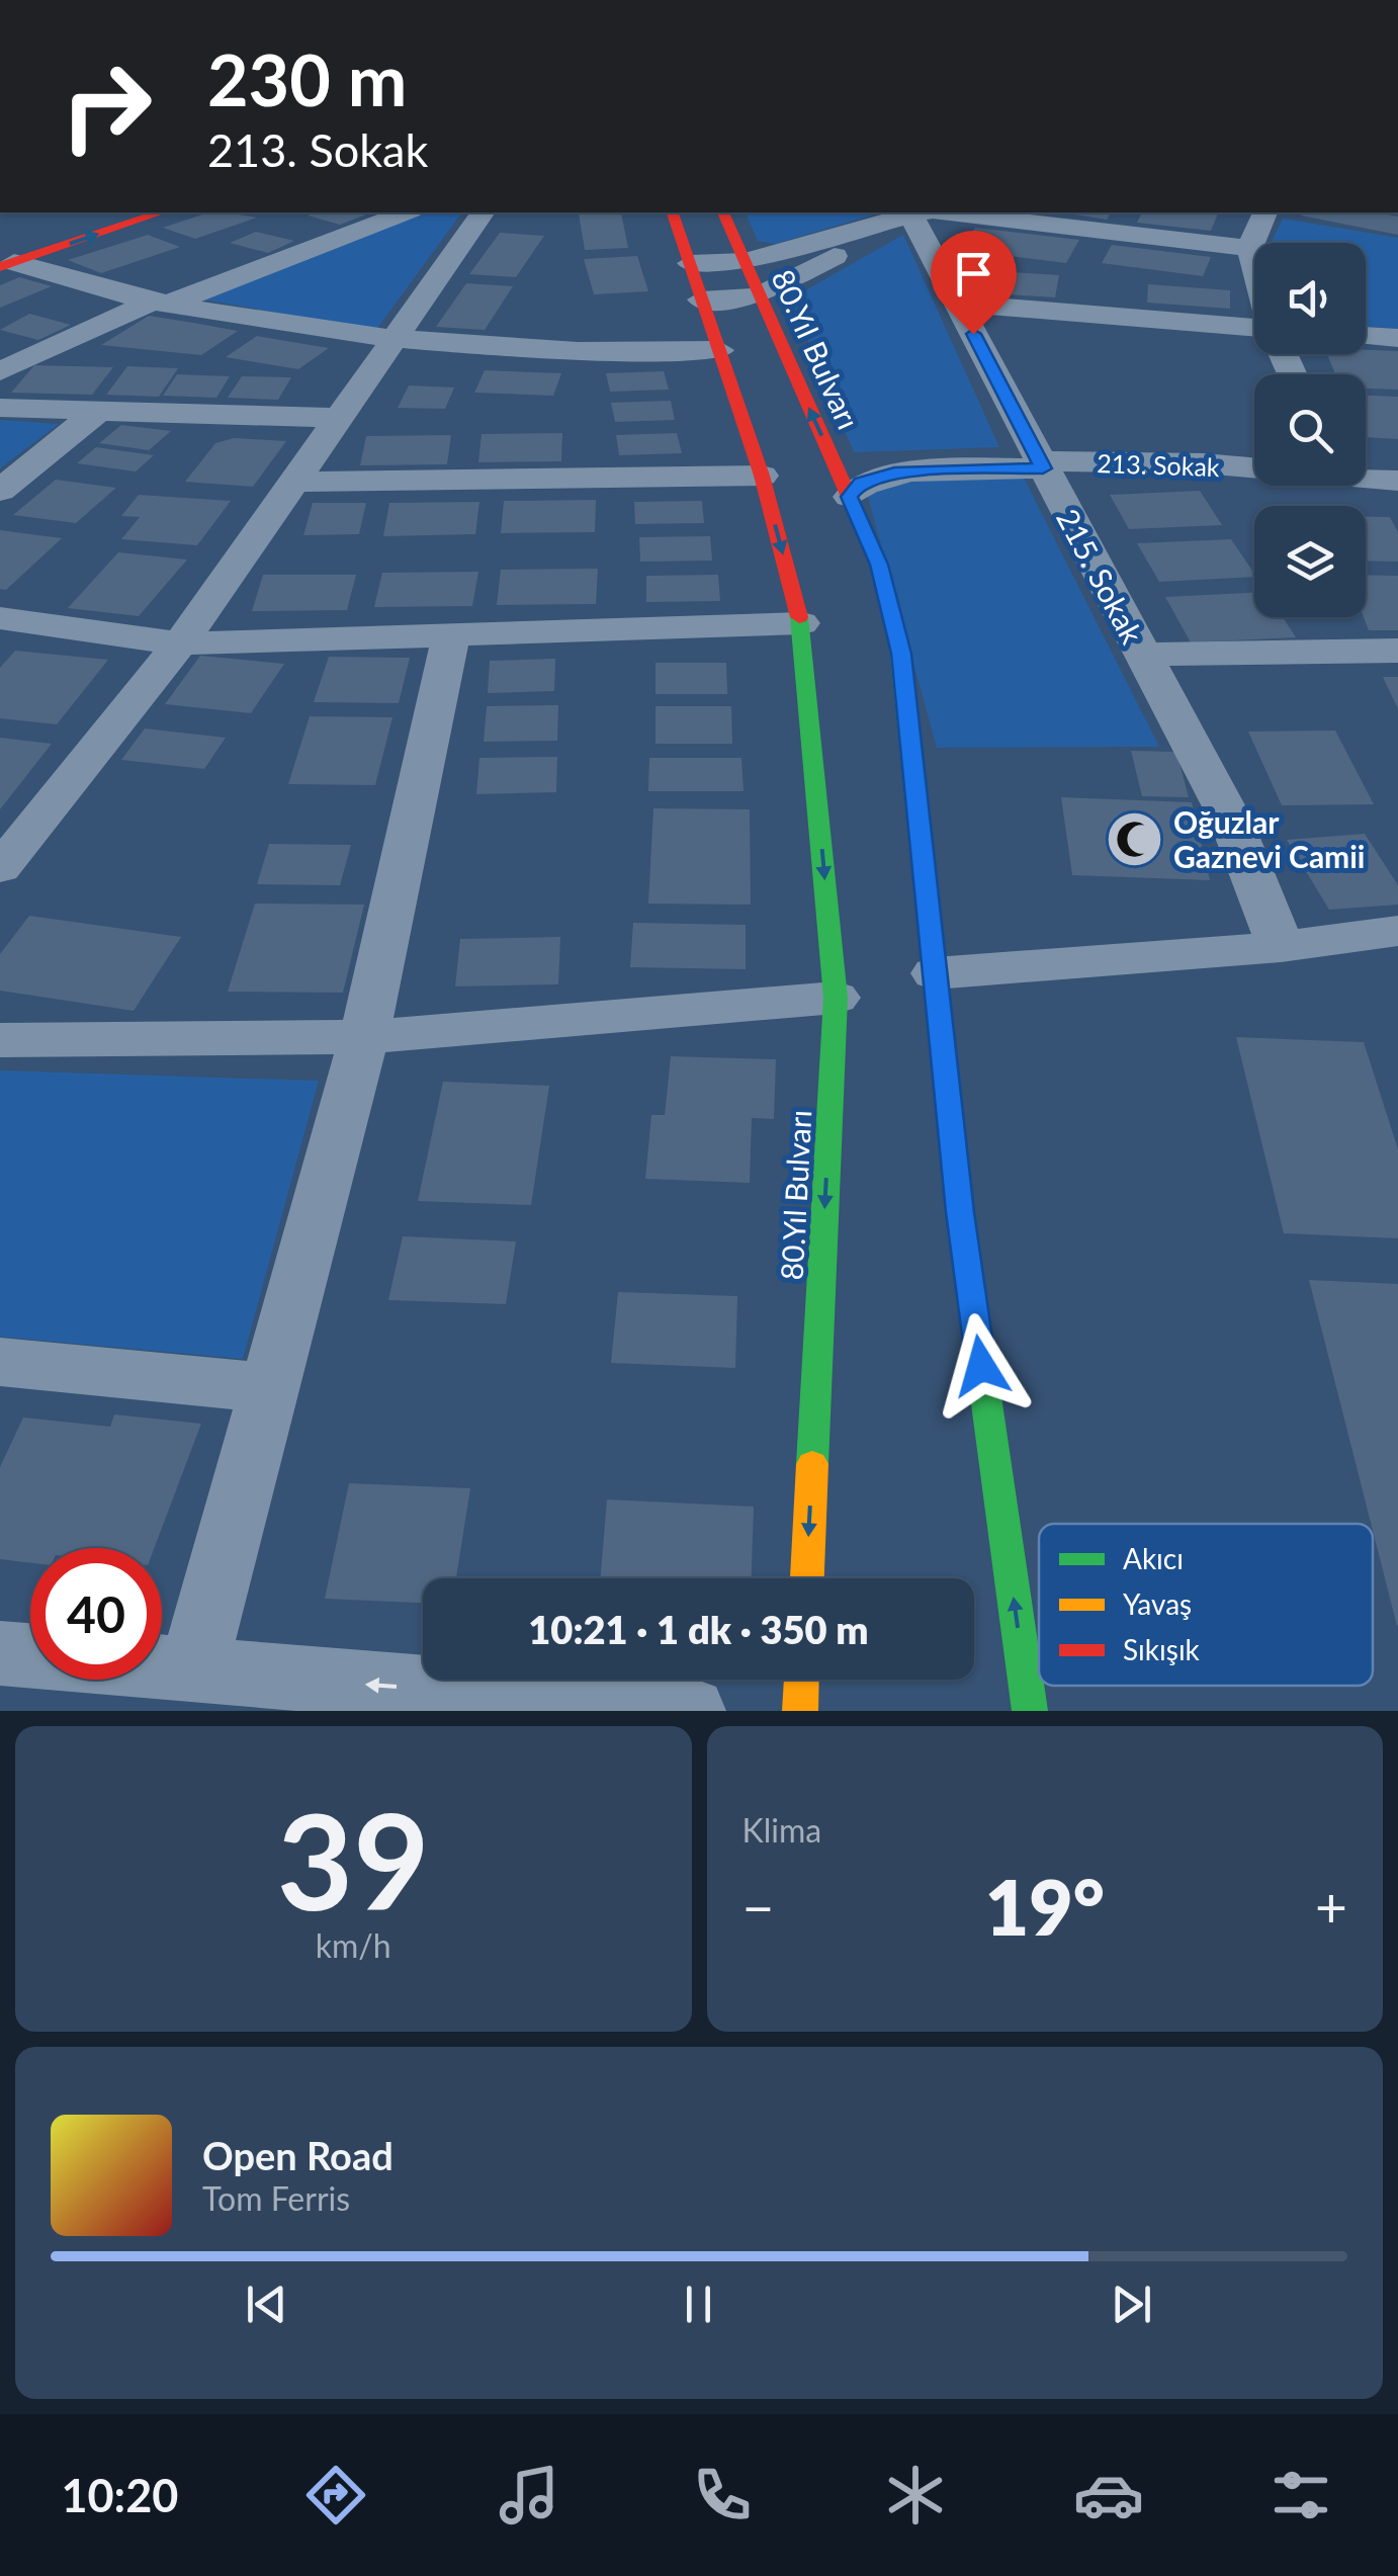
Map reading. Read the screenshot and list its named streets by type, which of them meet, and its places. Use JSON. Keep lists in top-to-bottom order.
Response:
{
  "streets": {
    "main road": ["80.Yıl Bulvarı"],
    "street": ["213. Sokak", "215. Sokak"]
  },
  "crossings": [
    ["80.Yıl Bulvarı", "213. Sokak"],
    ["213. Sokak", "215. Sokak"]
  ],
  "places": {
    "mosque": ["Oğuzlar Gaznevi Camii"]
  },
  "legend": ["Akıcı", "Yavaş", "Sıkışık"],
  "page": {
    "turn": ["230 m", "213. Sokak"],
    "limit": "40",
    "trip": "10:21 · 1 dk · 350 m",
    "tile": [
      ["39", "km/h"],
      "Klima"
    ],
    "heat": ["−", "19°", "+"],
    "song": ["Open Road", "Tom Ferris"],
    "tabs": "10:20"
  }
}
